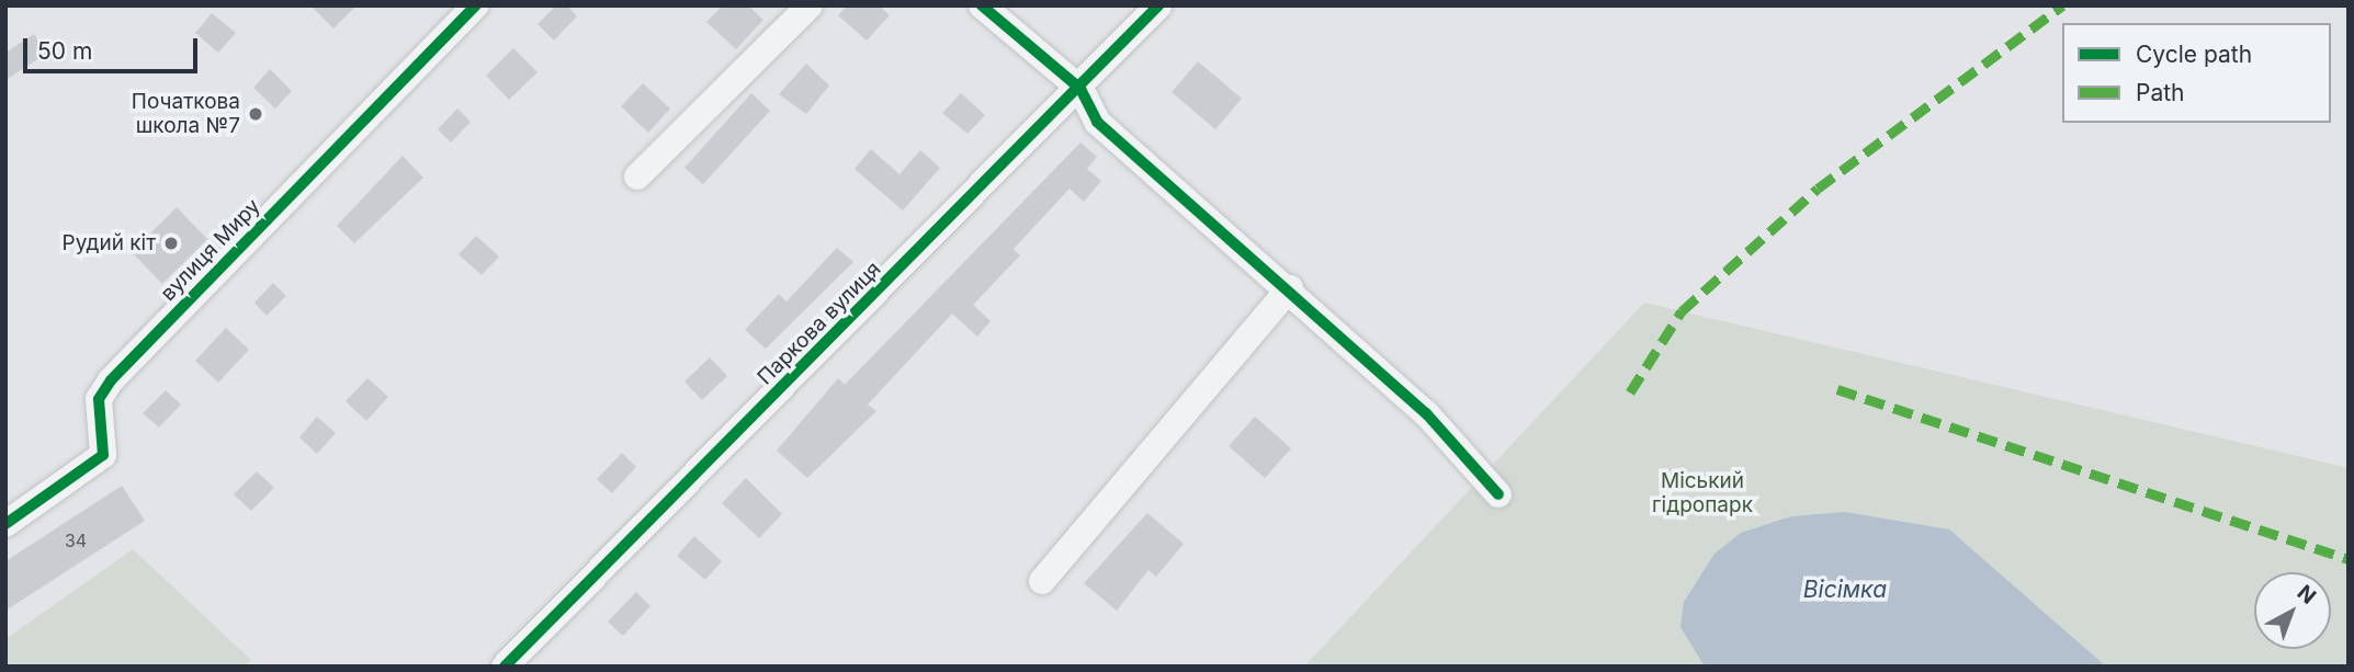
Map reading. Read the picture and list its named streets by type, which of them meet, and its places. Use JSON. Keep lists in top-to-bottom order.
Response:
{
  "streets": {
    "street": ["вулиця Миру", "Паркова вулиця"]
  },
  "water": ["Вісімка"],
  "parks": ["Міський гідропарк"],
  "places": ["Початкова школа №7", "Рудий кіт"],
  "house_numbers": ["34"],
  "legend": ["Cycle path", "Path"],
  "scale_bar": "50 m",
  "north": "top right"
}
